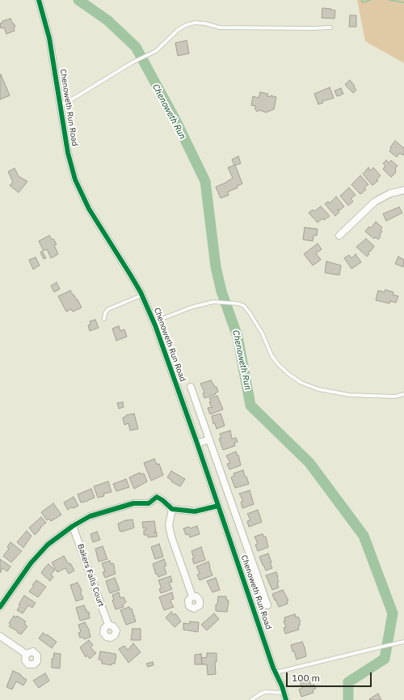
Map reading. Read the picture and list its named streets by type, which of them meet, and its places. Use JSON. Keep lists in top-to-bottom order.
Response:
{
  "streets": {
    "street": ["Chenoweth Run Road", "Bakers Falls Court"]
  },
  "water": ["Chenoweth Run"],
  "scale_bar": "100 m"
}
